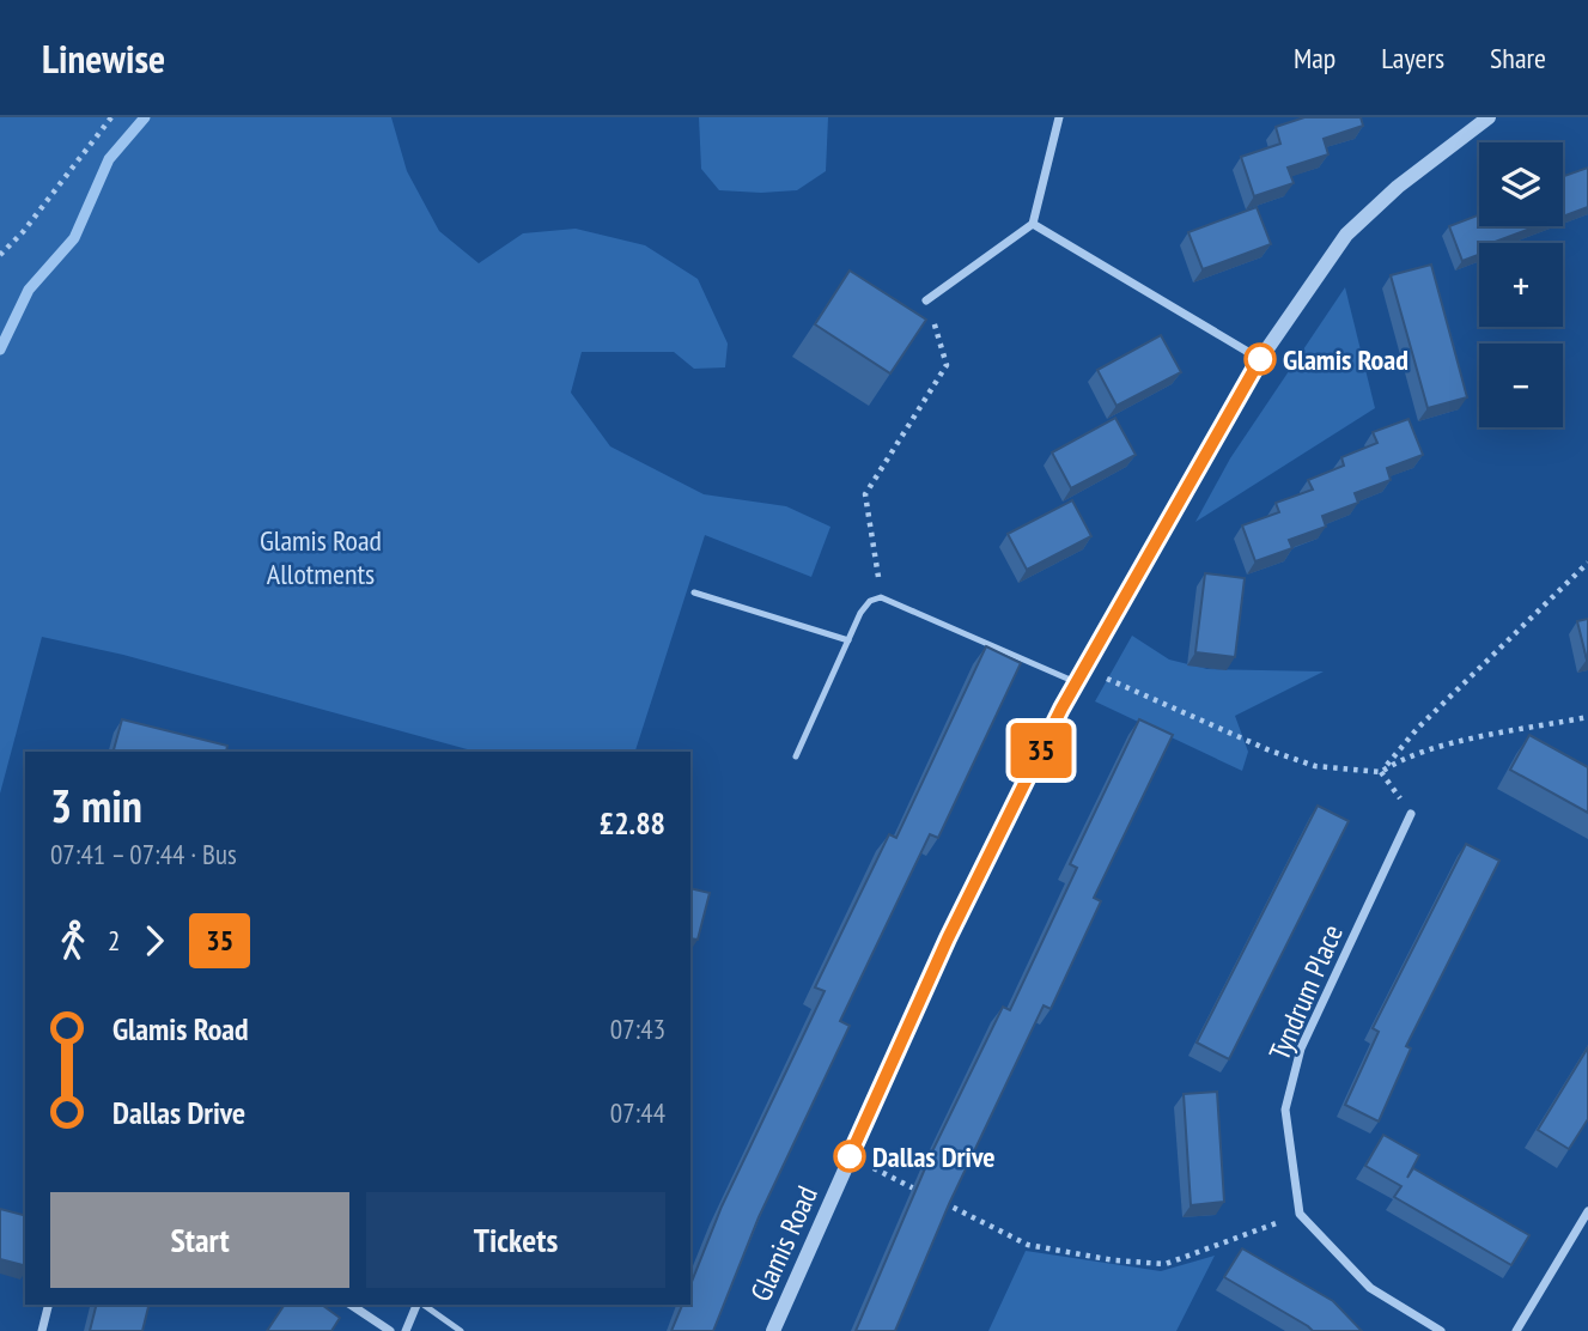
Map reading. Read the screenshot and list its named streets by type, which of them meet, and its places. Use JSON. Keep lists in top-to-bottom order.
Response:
{
  "streets": {
    "street": ["Tyndrum Place", "Glamis Road"]
  },
  "parks": ["Glamis Road Allotments"],
  "places": ["Glamis Road", "Dallas Drive"],
  "lines": ["bus line 35"],
  "page": {
    "header": "Linewise",
    "nav": ["Map", "Layers", "Share"],
    "on_map": "35",
    "map_buttons": ["+", "−"],
    "heading": ["3 min", "07:41 – 07:44 · Bus", "£2.88"],
    "legs": ["2", "35"],
    "list": [
      {
        "name": "Glamis Road",
        "value": "07:43"
      },
      {
        "name": "Dallas Drive",
        "value": "07:44"
      }
    ],
    "buttons": ["Start", "Tickets"]
  }
}
